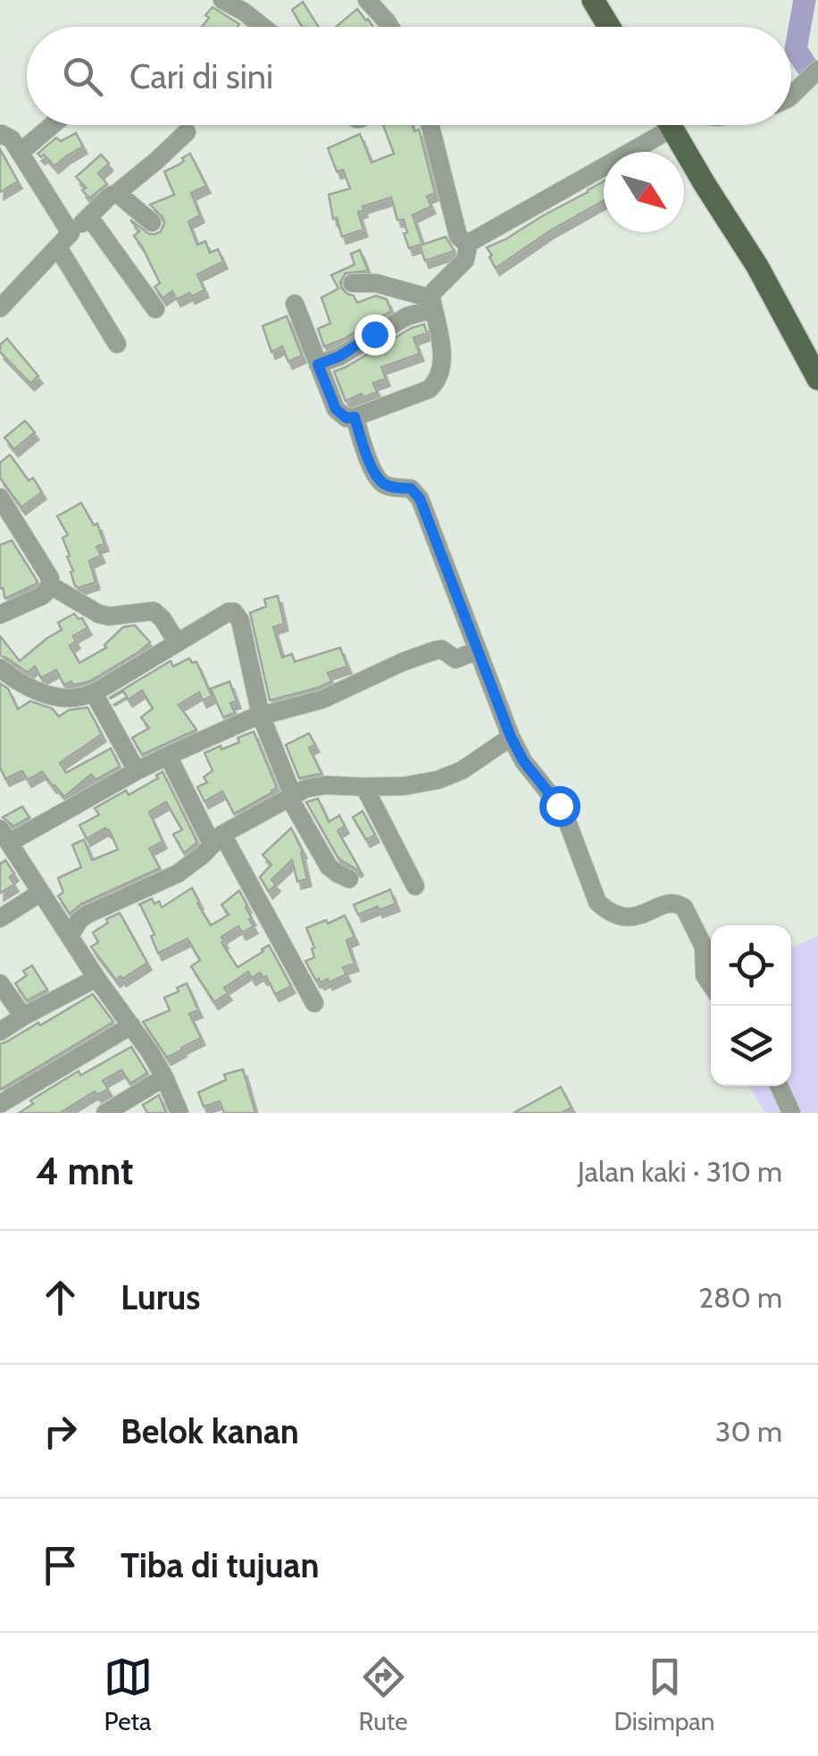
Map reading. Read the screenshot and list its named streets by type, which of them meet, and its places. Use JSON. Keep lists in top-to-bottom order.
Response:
{
  "north": "bottom right",
  "page": {
    "search": "Cari di sini",
    "heading": ["4 mnt", "Jalan kaki · 310 m"],
    "list": [
      ["Lurus", "280 m"],
      ["Belok kanan", "30 m"],
      "Tiba di tujuan"
    ],
    "nav": ["Peta", "Rute", "Disimpan"]
  }
}
